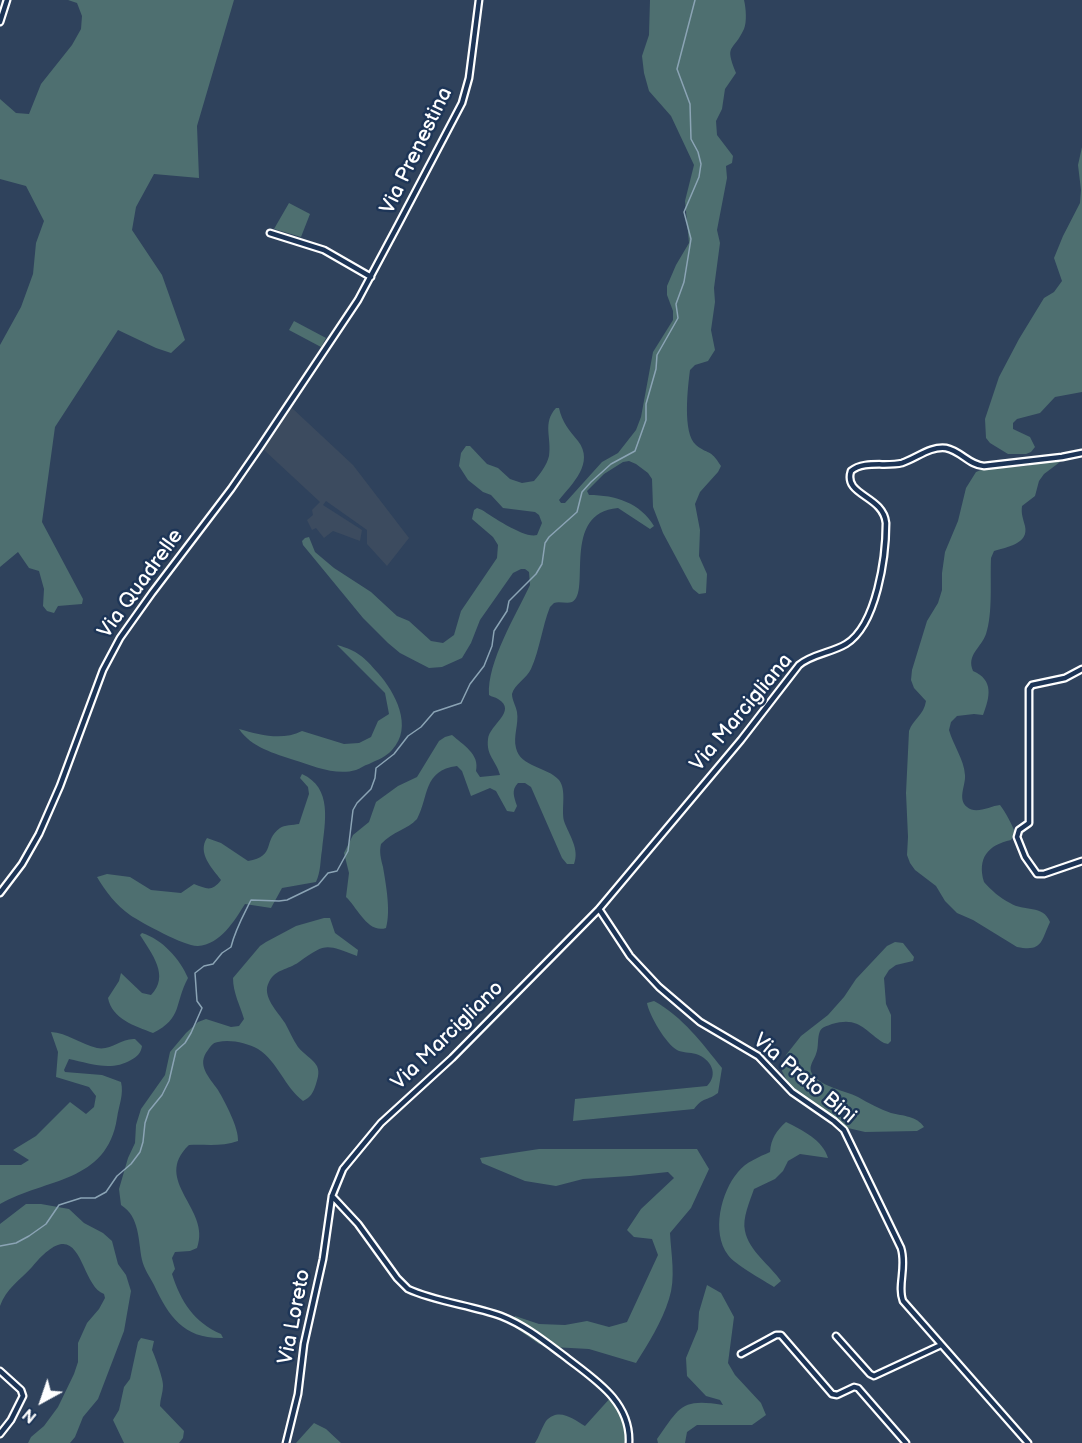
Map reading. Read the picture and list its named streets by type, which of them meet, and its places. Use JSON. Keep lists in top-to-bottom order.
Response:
{
  "streets": {
    "street": [
      "Via Prenestina",
      "Via Quadrelle",
      "Via Marcigliana",
      "Via Marcigliano",
      "Via Prato Bini",
      "Via Loreto"
    ]
  },
  "crossings": [
    ["Via Prenestina", "Via Quadrelle"],
    ["Via Marcigliana", "Via Marcigliano"],
    ["Via Marcigliana", "Via Prato Bini"],
    ["Via Marcigliano", "Via Prato Bini"],
    ["Via Marcigliano", "Via Loreto"]
  ],
  "north": "bottom left"
}
